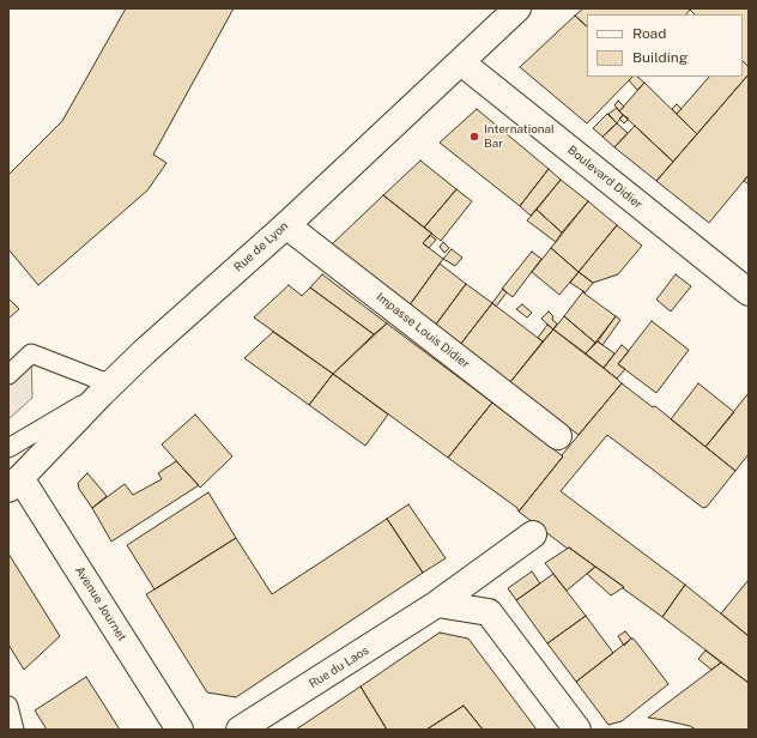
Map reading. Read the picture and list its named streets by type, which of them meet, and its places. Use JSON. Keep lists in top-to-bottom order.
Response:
{
  "streets": {
    "street": [
      "Boulevard Didier",
      "Rue de Lyon",
      "Impasse Louis Didier",
      "Avenue Journet",
      "Rue du Laos"
    ]
  },
  "crossings": [
    ["Boulevard Didier", "Rue de Lyon"],
    ["Rue de Lyon", "Impasse Louis Didier"],
    ["Rue de Lyon", "Avenue Journet"]
  ],
  "places": ["International Bar"],
  "legend": ["Road", "Building"]
}
